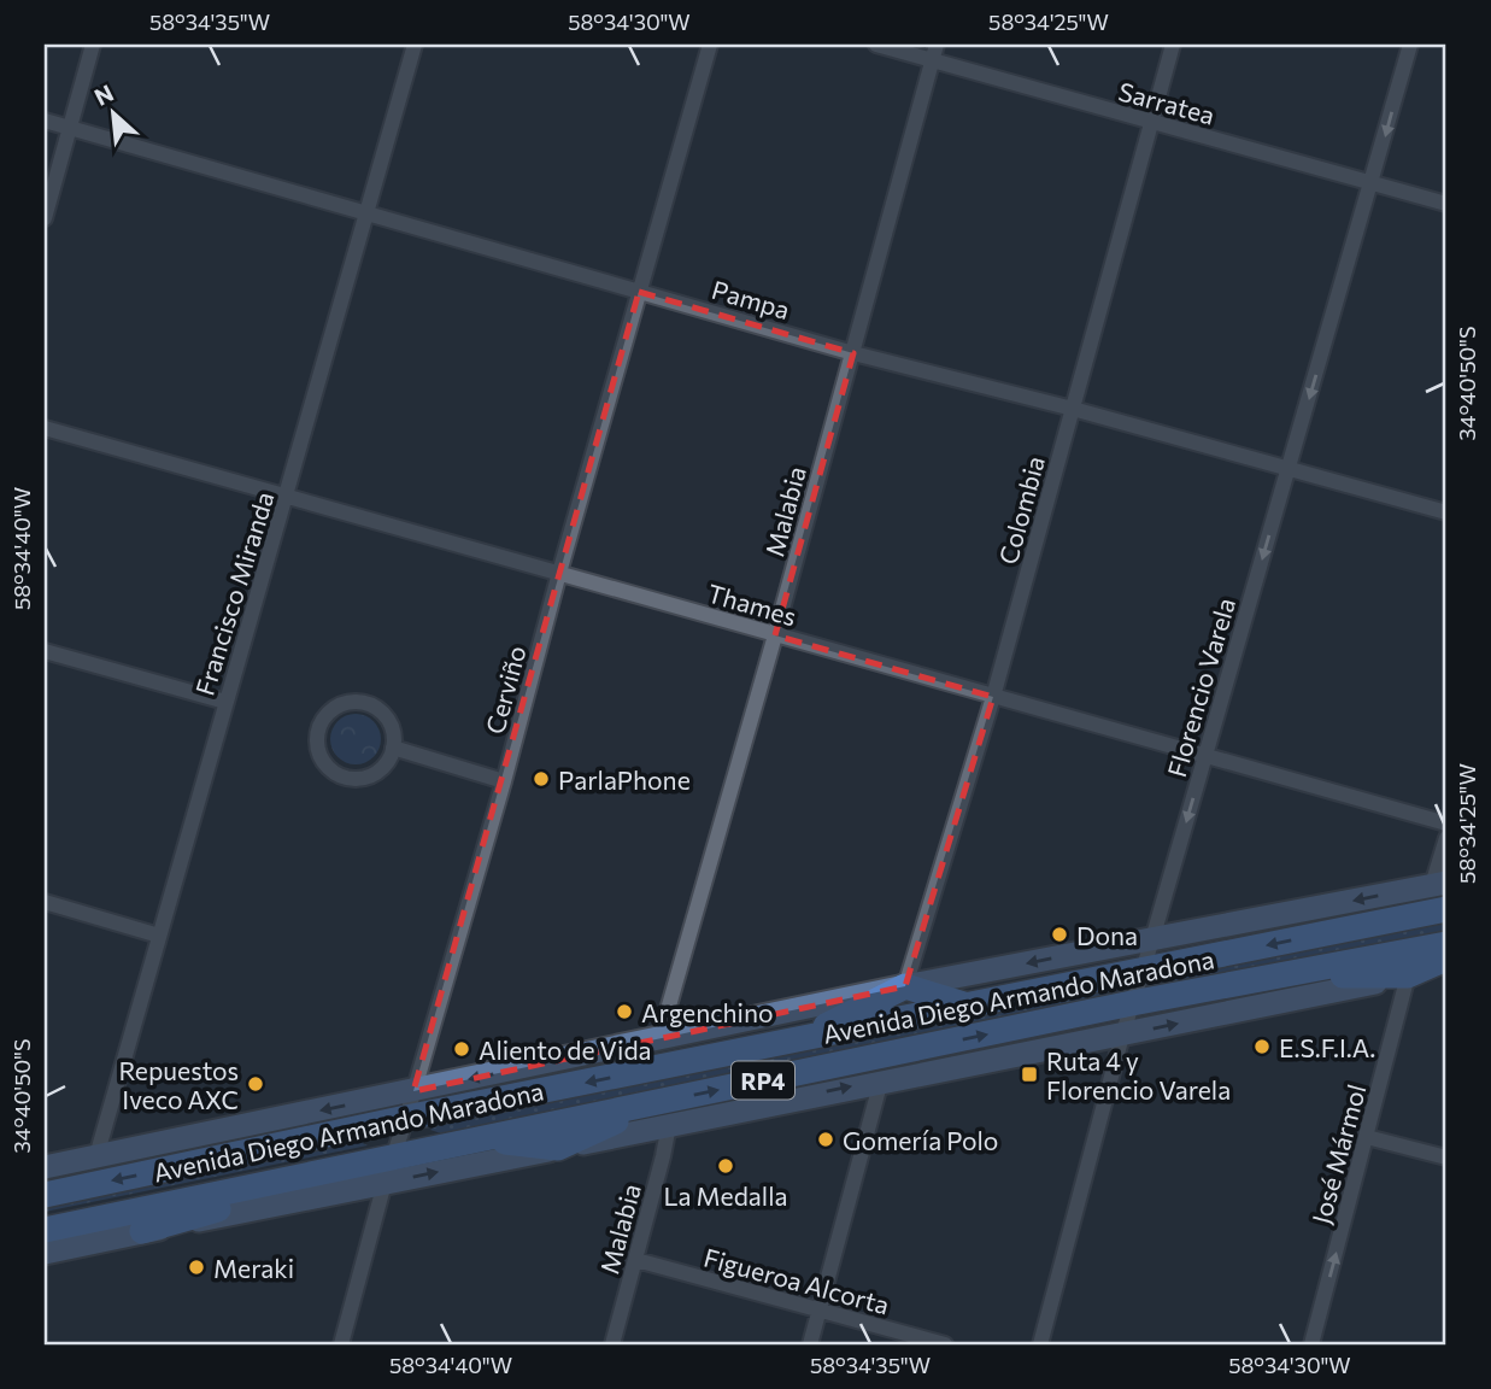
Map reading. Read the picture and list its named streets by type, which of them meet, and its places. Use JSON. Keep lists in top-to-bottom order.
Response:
{
  "streets": {
    "main road": ["Avenida Diego Armando Maradona", "RP4"],
    "street": [
      "Sarratea",
      "Pampa",
      "Colombia",
      "Malabia",
      "Francisco Miranda",
      "Thames",
      "Florencio Varela",
      "Cerviño",
      "José Mármol",
      "Figueroa Alcorta"
    ]
  },
  "crossings": [
    ["Sarratea", "Colombia"],
    ["Sarratea", "Malabia"],
    ["Sarratea", "Florencio Varela"],
    ["Pampa", "Colombia"],
    ["Pampa", "Malabia"],
    ["Pampa", "Francisco Miranda"],
    ["Pampa", "Florencio Varela"],
    ["Pampa", "Cerviño"],
    ["Colombia", "Thames"],
    ["Colombia", "Avenida Diego Armando Maradona"],
    ["Malabia", "Thames"],
    ["Malabia", "Avenida Diego Armando Maradona"],
    ["Malabia", "Figueroa Alcorta"],
    ["Francisco Miranda", "Thames"],
    ["Francisco Miranda", "Avenida Diego Armando Maradona"],
    ["Thames", "Florencio Varela"],
    ["Thames", "Cerviño"],
    ["Florencio Varela", "Avenida Diego Armando Maradona"],
    ["Cerviño", "Avenida Diego Armando Maradona"],
    ["Avenida Diego Armando Maradona", "José Mármol"]
  ],
  "one_way": ["Florencio Varela", "José Mármol"],
  "places": {
    "other": [
      "ParlaPhone",
      "Dona",
      "Argenchino",
      "E.S.F.I.A.",
      "Aliento de Vida",
      "Repuestos Iveco AXC",
      "Gomería Polo",
      "La Medalla",
      "Meraki"
    ],
    "transit": ["Ruta 4 y Florencio Varela"]
  },
  "north": "top left",
  "coordinates": [
    "58°34'35\"W",
    "58°34'30\"W",
    "58°34'25\"W",
    "34°40'50\"S",
    "58°34'40\"W"
  ]
}
